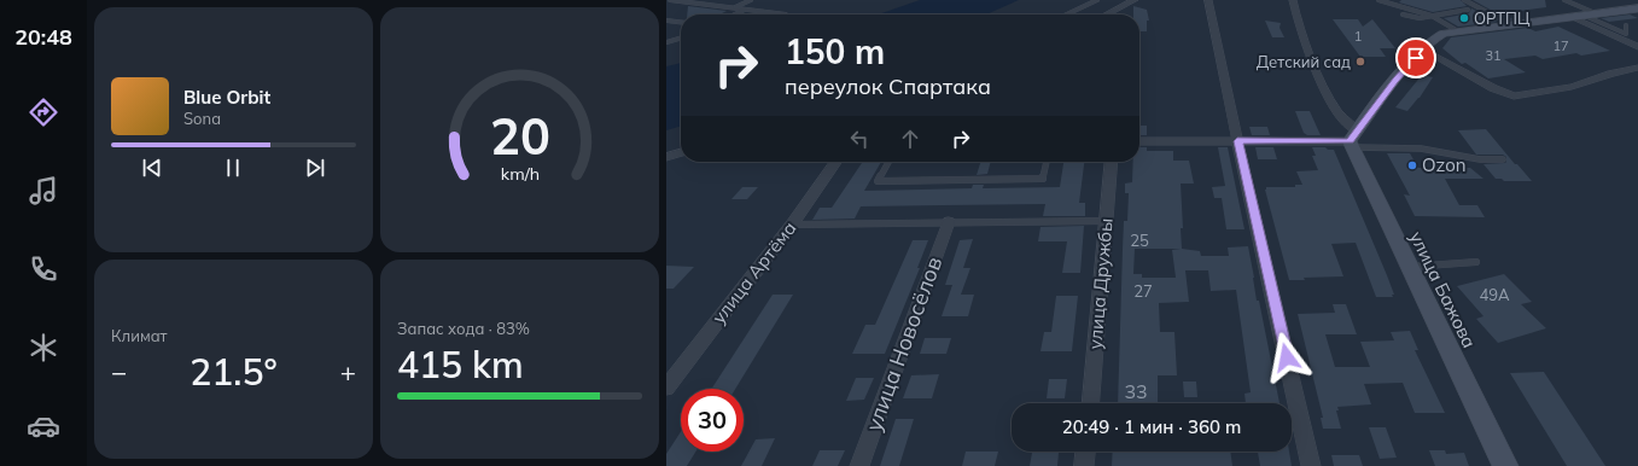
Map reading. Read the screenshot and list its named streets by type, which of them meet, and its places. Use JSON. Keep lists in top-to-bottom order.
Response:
{
  "streets": {
    "main road": ["улица Бажова"],
    "street": ["улица Артёма", "улица Дружбы", "улица Новосёлов"]
  },
  "places": ["ОРТПЦ", "Детский сад", "Ozon"],
  "house_numbers": [
    "1",
    "17",
    "31",
    "25",
    "27",
    "49А",
    "33"
  ],
  "page": {
    "tabs": "20:48",
    "turn": ["150 m", "переулок Спартака"],
    "song": ["Blue Orbit", "Sona"],
    "tile": [
      "Климат",
      ["Запас хода · 83%", "415 km"]
    ],
    "heat": ["−", "21.5°", "+"],
    "limit": "30",
    "trip": "20:49 · 1 мин · 360 m",
    "gauge": ["20", "km/h"]
  }
}
